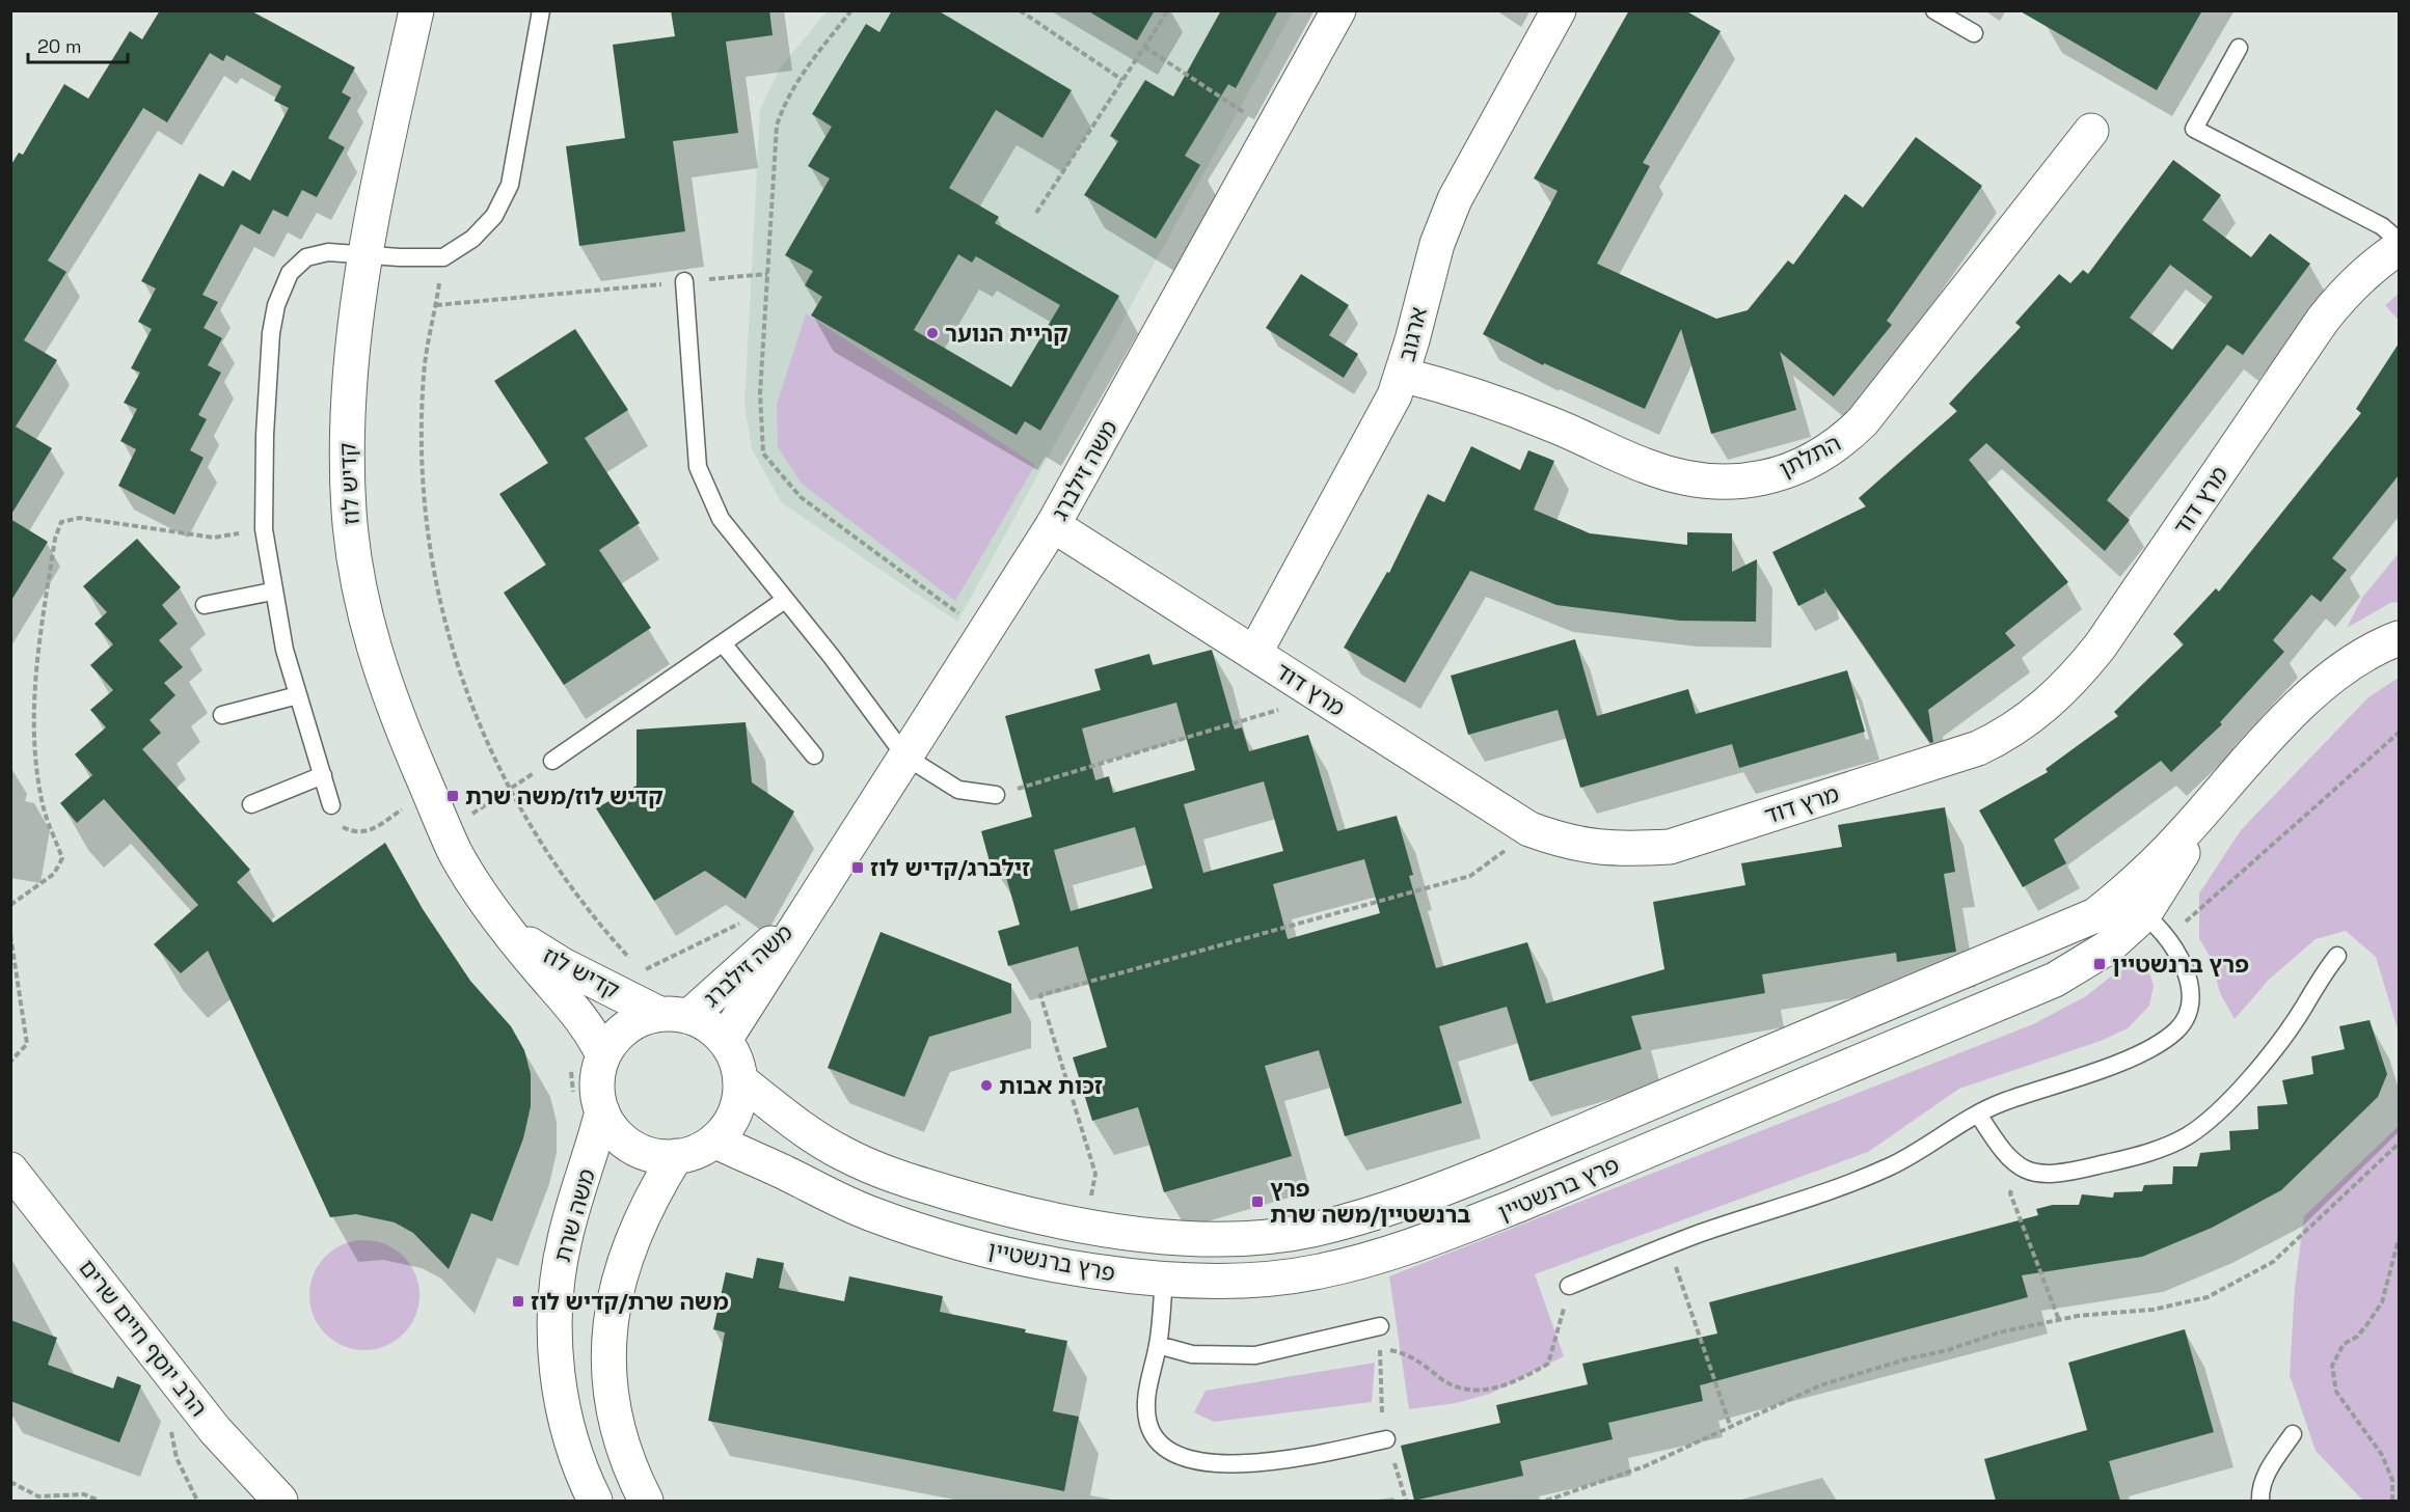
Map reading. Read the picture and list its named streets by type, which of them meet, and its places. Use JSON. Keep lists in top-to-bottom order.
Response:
{
  "streets": {
    "street": [
      "ארגוב",
      "התלתן",
      "משה זילברג",
      "קדיש לוז",
      "מרץ דוד",
      "פרץ ברנשטיין",
      "משה שרת",
      "הרב יוסף חיים שרים"
    ]
  },
  "crossings": [
    ["ארגוב", "התלתן"],
    ["ארגוב", "מרץ דוד"],
    ["משה זילברג", "קדיש לוז"],
    ["משה זילברג", "מרץ דוד"],
    ["משה זילברג", "פרץ ברנשטיין"],
    ["משה זילברג", "משה שרת"],
    ["קדיש לוז", "פרץ ברנשטיין"],
    ["קדיש לוז", "משה שרת"],
    ["פרץ ברנשטיין", "משה שרת"]
  ],
  "places": {
    "other": ["קריית הנוער", "זכות אבות"],
    "transit": [
      "קדיש לוז/משה שרת",
      "זילברג/קדיש לוז",
      "פרץ ברנשטיין",
      "פרץ ברנשטיין/משה שרת",
      "משה שרת/קדיש לוז"
    ]
  },
  "scale_bar": "20 m"
}
